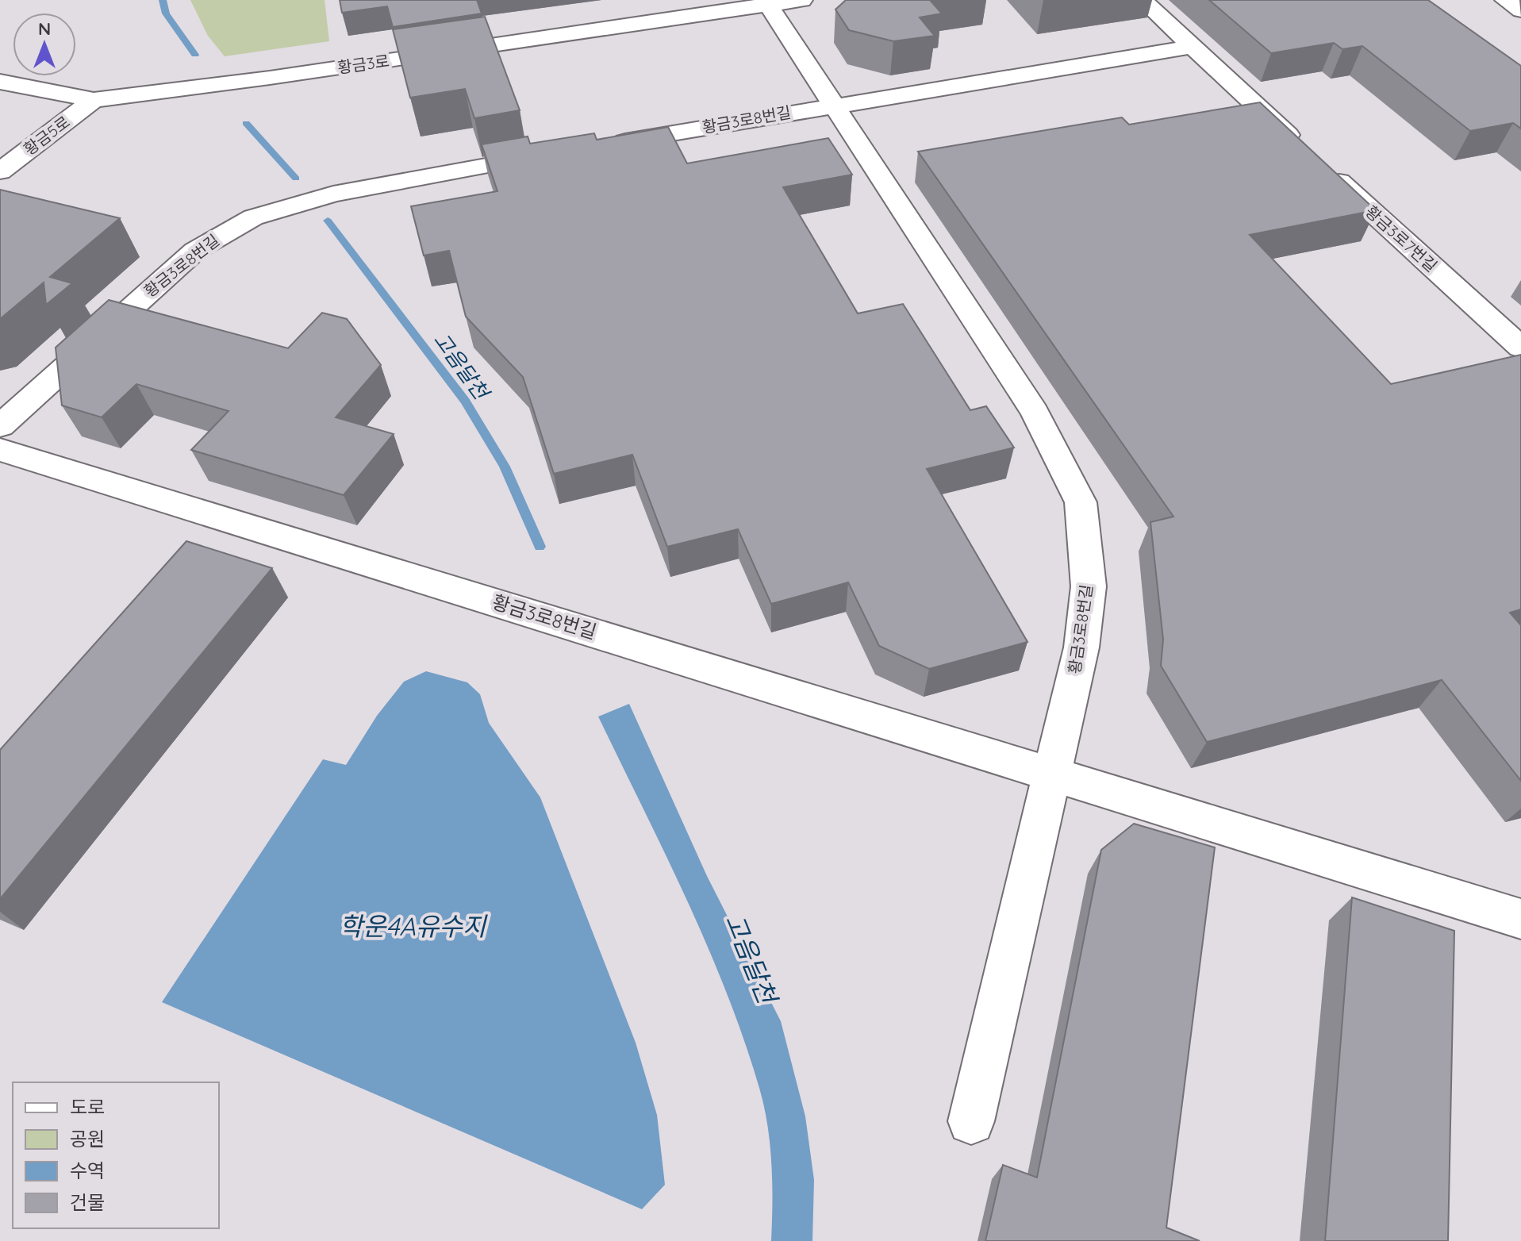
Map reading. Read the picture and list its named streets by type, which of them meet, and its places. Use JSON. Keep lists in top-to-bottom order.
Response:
{
  "streets": {
    "street": [
      "황금3로",
      "황금3로8번길",
      "황금5로",
      "황금3로7번길"
    ]
  },
  "crossings": [
    ["황금3로", "황금5로"]
  ],
  "water": ["고음달천", "학운4A유수지"],
  "legend": [
    "도로",
    "공원",
    "수역",
    "건물"
  ],
  "north": "top"
}
